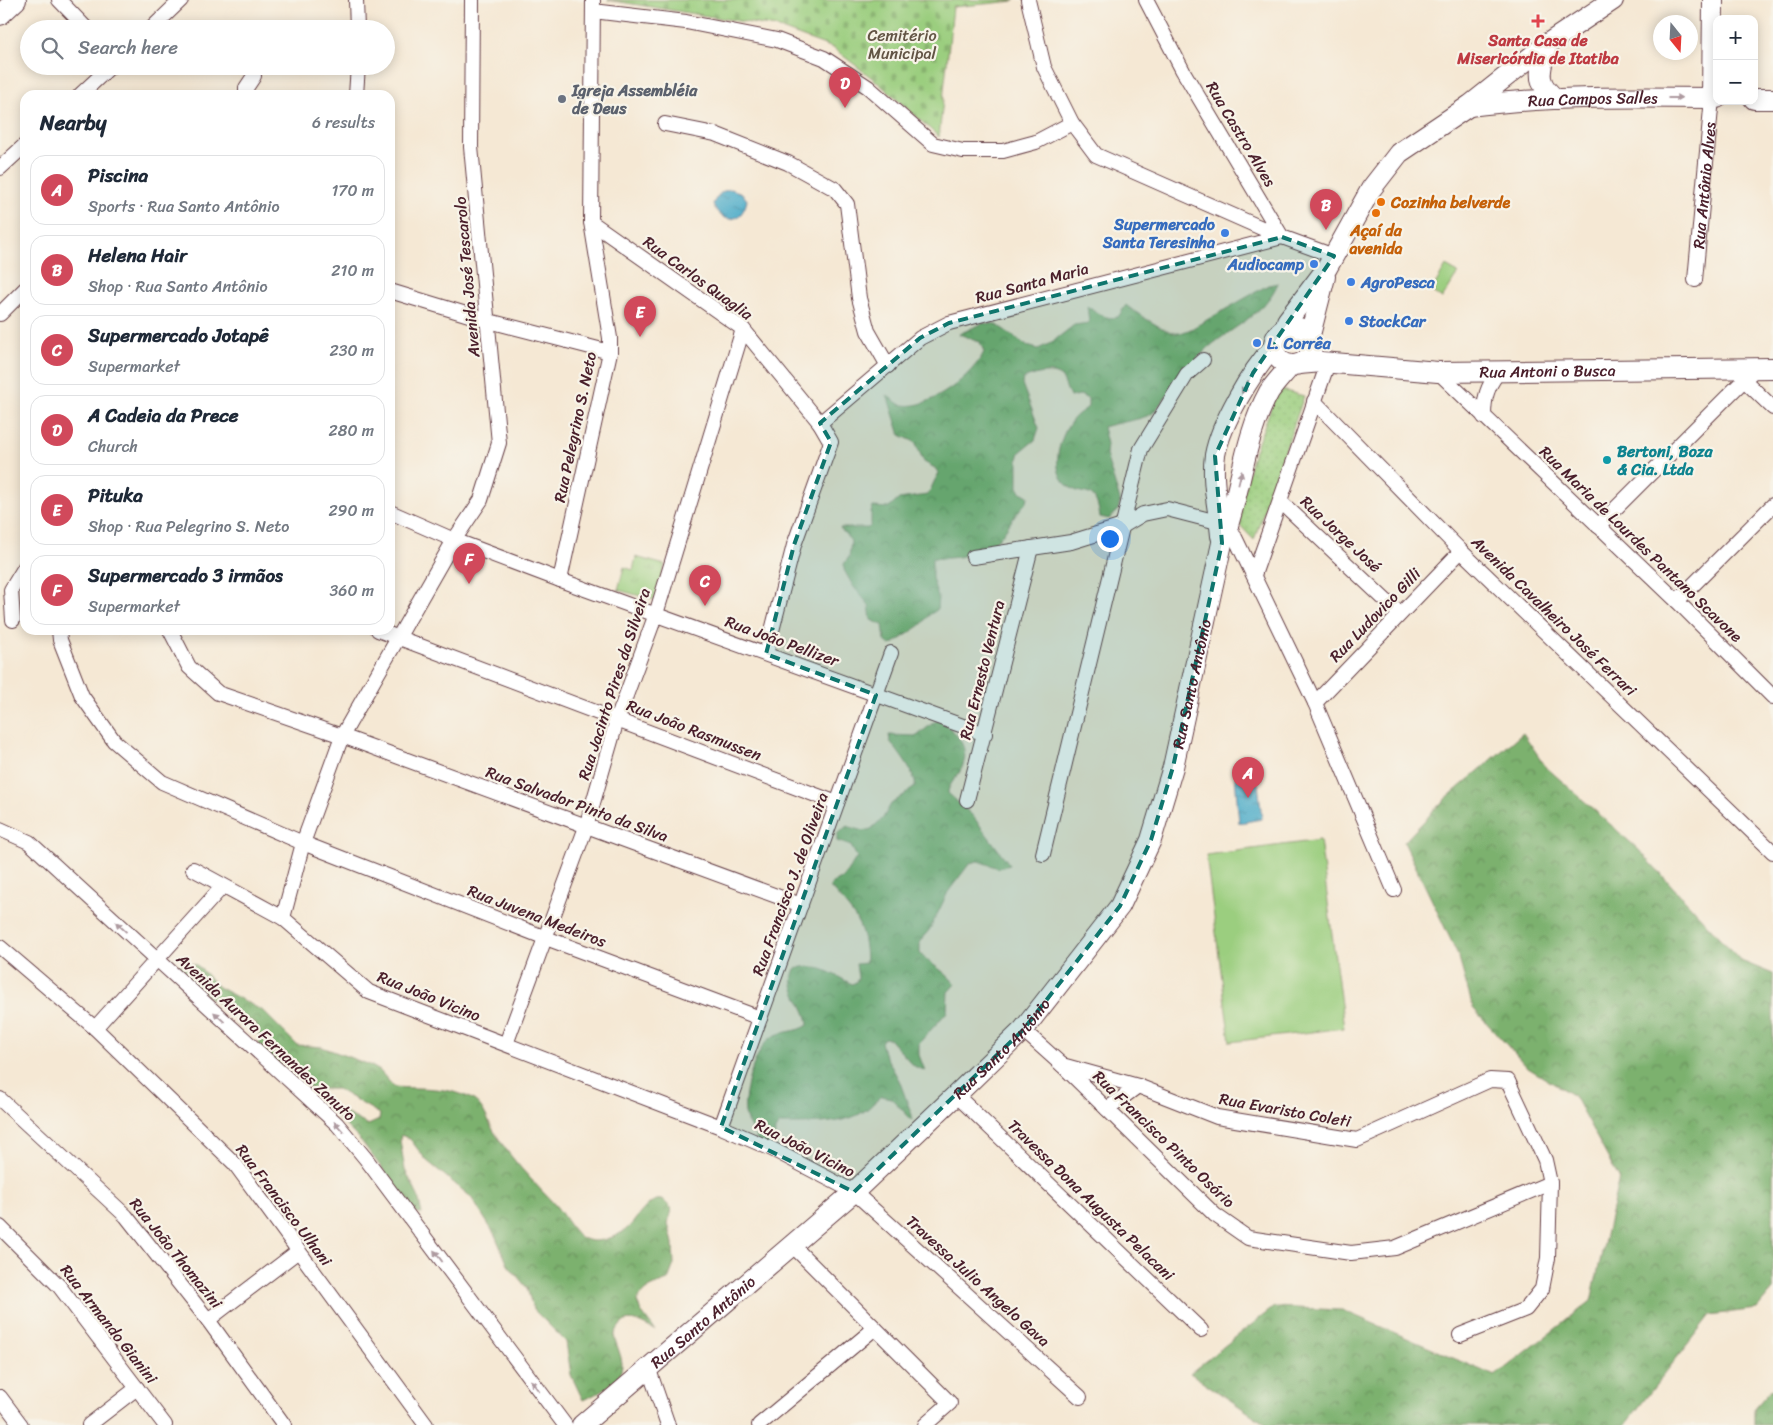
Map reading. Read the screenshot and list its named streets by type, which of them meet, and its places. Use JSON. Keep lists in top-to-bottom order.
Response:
{
  "streets": {
    "main road": [
      "Rua Campos Salles",
      "Rua Antônio Alves",
      "Rua Antoni o Busca",
      "Rua Santo Antônio"
    ],
    "street": [
      "Rua Castro Alves",
      "Avenida José Tescarolo",
      "Rua Carlos Quaglia",
      "Rua Santa Maria",
      "Rua Pelegrino S. Neto",
      "Rua Jorge José",
      "Rua Maria de Lourdes Pantano Scavone",
      "Rua Ludovico Gilli",
      "Avenida Cavalheiro José Ferrari",
      "Rua João Pellizer",
      "Rua Ernesto Ventura",
      "Rua Jacinto Pires da Silveira",
      "Rua João Rasmussen",
      "Rua Salvador Pinto da Silva",
      "Rua Francisco J. de Oliveira",
      "Rua Juvena Medeiros",
      "Rua João Vicino",
      "Avenida Aurora Fernandes Zanuto",
      "Rua Evaristo Coleti",
      "Rua Francisco Pinto Osório",
      "Travessa Dona Augusta Pelacani",
      "Rua Francisco Ulhani",
      "Rua João Thomazini",
      "Travessa Julio Angelo Gava",
      "Rua Armando Gianini"
    ]
  },
  "crossings": [
    ["Rua Campos Salles", "Rua Santo Antônio"],
    ["Rua Castro Alves", "Rua Santa Maria"],
    ["Avenida José Tescarolo", "Rua João Pellizer"],
    ["Rua Carlos Quaglia", "Rua Santa Maria"],
    ["Rua Carlos Quaglia", "Rua Pelegrino S. Neto"],
    ["Rua Carlos Quaglia", "Rua João Pellizer"],
    ["Rua Carlos Quaglia", "Rua Jacinto Pires da Silveira"],
    ["Rua Antoni o Busca", "Rua Jorge José"],
    ["Rua Antoni o Busca", "Rua Maria de Lourdes Pantano Scavone"],
    ["Rua Antoni o Busca", "Rua Santo Antônio"],
    ["Rua Pelegrino S. Neto", "Rua João Pellizer"],
    ["Rua Jorge José", "Rua Ludovico Gilli"],
    ["Rua Jorge José", "Avenida Cavalheiro José Ferrari"],
    ["Rua Ludovico Gilli", "Avenida Cavalheiro José Ferrari"],
    ["Rua João Pellizer", "Rua Ernesto Ventura"],
    ["Rua João Pellizer", "Rua Jacinto Pires da Silveira"],
    ["Rua João Pellizer", "Rua Francisco J. de Oliveira"],
    ["Rua Jacinto Pires da Silveira", "Rua João Rasmussen"],
    ["Rua Jacinto Pires da Silveira", "Rua Salvador Pinto da Silva"],
    ["Rua Jacinto Pires da Silveira", "Rua Juvena Medeiros"],
    ["Rua Jacinto Pires da Silveira", "Rua João Vicino"],
    ["Rua Santo Antônio", "Rua João Vicino"],
    ["Rua Santo Antônio", "Rua Francisco Pinto Osório"],
    ["Rua Santo Antônio", "Travessa Dona Augusta Pelacani"],
    ["Rua Santo Antônio", "Travessa Julio Angelo Gava"],
    ["Rua João Rasmussen", "Rua Francisco J. de Oliveira"],
    ["Rua Salvador Pinto da Silva", "Rua Francisco J. de Oliveira"],
    ["Rua Francisco J. de Oliveira", "Rua Juvena Medeiros"],
    ["Rua Francisco J. de Oliveira", "Rua João Vicino"],
    ["Rua João Vicino", "Travessa Julio Angelo Gava"],
    ["Rua Evaristo Coleti", "Rua Francisco Pinto Osório"]
  ],
  "one_way": ["Rua Campos Salles", "Avenida Aurora Fernandes Zanuto"],
  "parks": ["Cemitério Municipal"],
  "places": {
    "health": ["Santa Casa de Misericórdia de Itatiba"],
    "other": [
      "Igreja Assembléia de Deus",
      "Cozinha belverde",
      "Açaí da avenida",
      "Supermercado Santa Teresinha",
      "Audiocamp",
      "AgroPesca",
      "StockCar",
      "L. Corrêa",
      "Bertoni, Boza & Cia. Ltda"
    ]
  },
  "north": "bottom",
  "page": {
    "map_buttons": ["+", "−"],
    "search": "Search here",
    "pins": [
      "D",
      "B",
      "E",
      "F",
      "C",
      "A"
    ],
    "heading": ["Nearby", "6 results"],
    "list": [
      {
        "mark": "A",
        "name": "Piscina",
        "note": "Sports · Rua Santo Antônio",
        "value": "170 m"
      },
      {
        "mark": "B",
        "name": "Helena Hair",
        "note": "Shop · Rua Santo Antônio",
        "value": "210 m"
      },
      {
        "mark": "C",
        "name": "Supermercado Jotapê",
        "note": "Supermarket",
        "value": "230 m"
      },
      {
        "mark": "D",
        "name": "A Cadeia da Prece",
        "note": "Church",
        "value": "280 m"
      },
      {
        "mark": "E",
        "name": "Pituka",
        "note": "Shop · Rua Pelegrino S. Neto",
        "value": "290 m"
      },
      {
        "mark": "F",
        "name": "Supermercado 3 irmãos",
        "note": "Supermarket",
        "value": "360 m"
      }
    ]
  }
}
